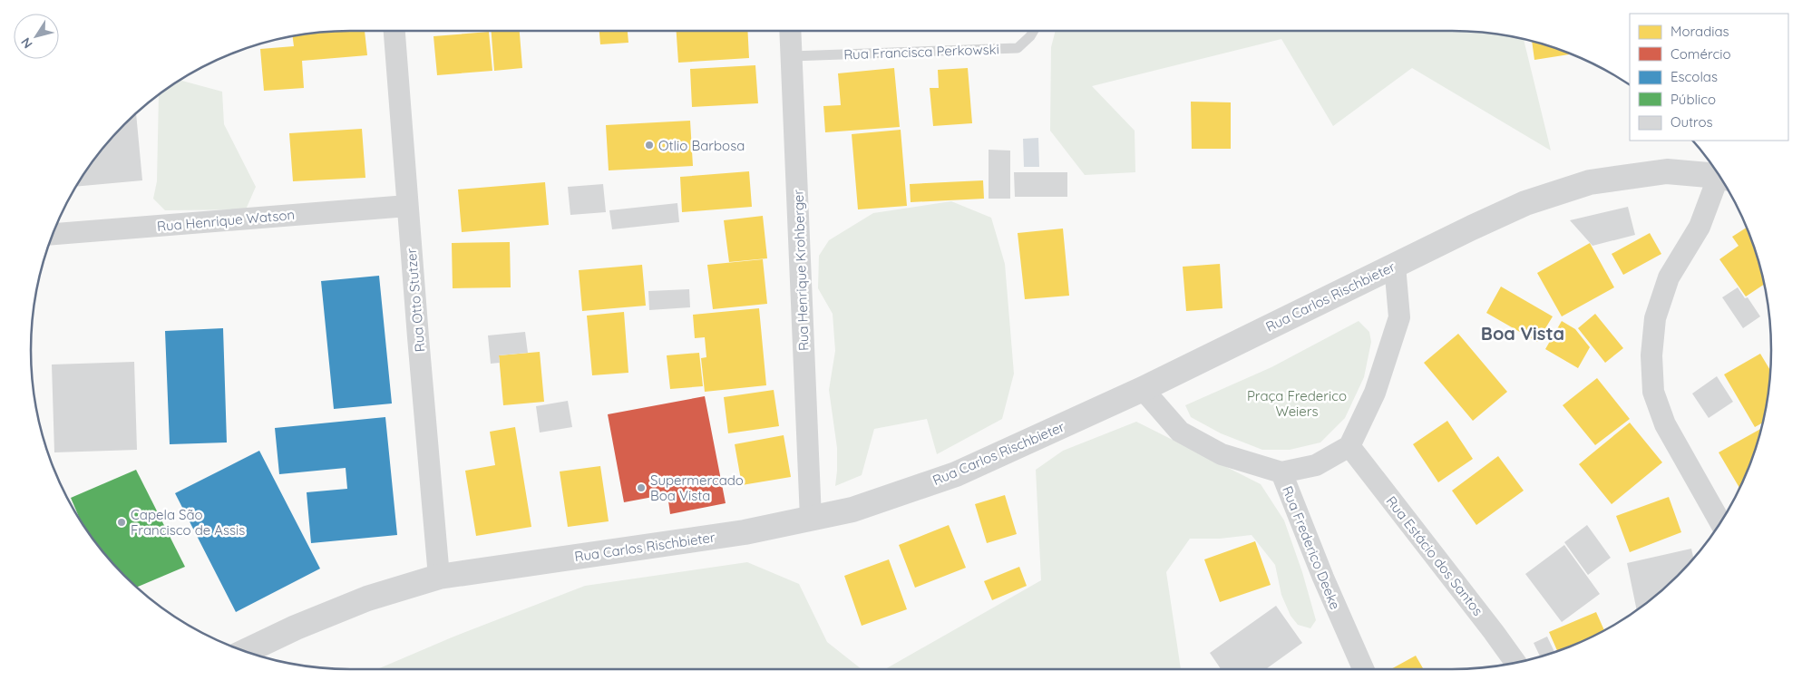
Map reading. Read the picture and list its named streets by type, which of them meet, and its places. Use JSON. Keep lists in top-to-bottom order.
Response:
{
  "streets": {
    "street": [
      "Rua Henrique Watson",
      "Rua Henrique Krohberger",
      "Rua Carlos Rischbieter",
      "Rua Otto Stutzer",
      "Rua Frederico Deeke",
      "Rua Estácio dos Santos"
    ],
    "lane": ["Rua Francisca Perkowski"]
  },
  "crossings": [
    ["Rua Francisca Perkowski", "Rua Henrique Krohberger"],
    ["Rua Henrique Watson", "Rua Otto Stutzer"],
    ["Rua Henrique Krohberger", "Rua Carlos Rischbieter"],
    ["Rua Carlos Rischbieter", "Rua Otto Stutzer"],
    ["Rua Carlos Rischbieter", "Rua Frederico Deeke"]
  ],
  "districts": ["Boa Vista"],
  "parks": ["Praça Frederico Weiers"],
  "places": ["Otlio Barbosa", "Supermercado Boa Vista", "Capela São Francisco de Assis"],
  "legend": [
    "Moradias",
    "Comércio",
    "Escolas",
    "Público",
    "Outros"
  ],
  "north": "bottom left"
}
